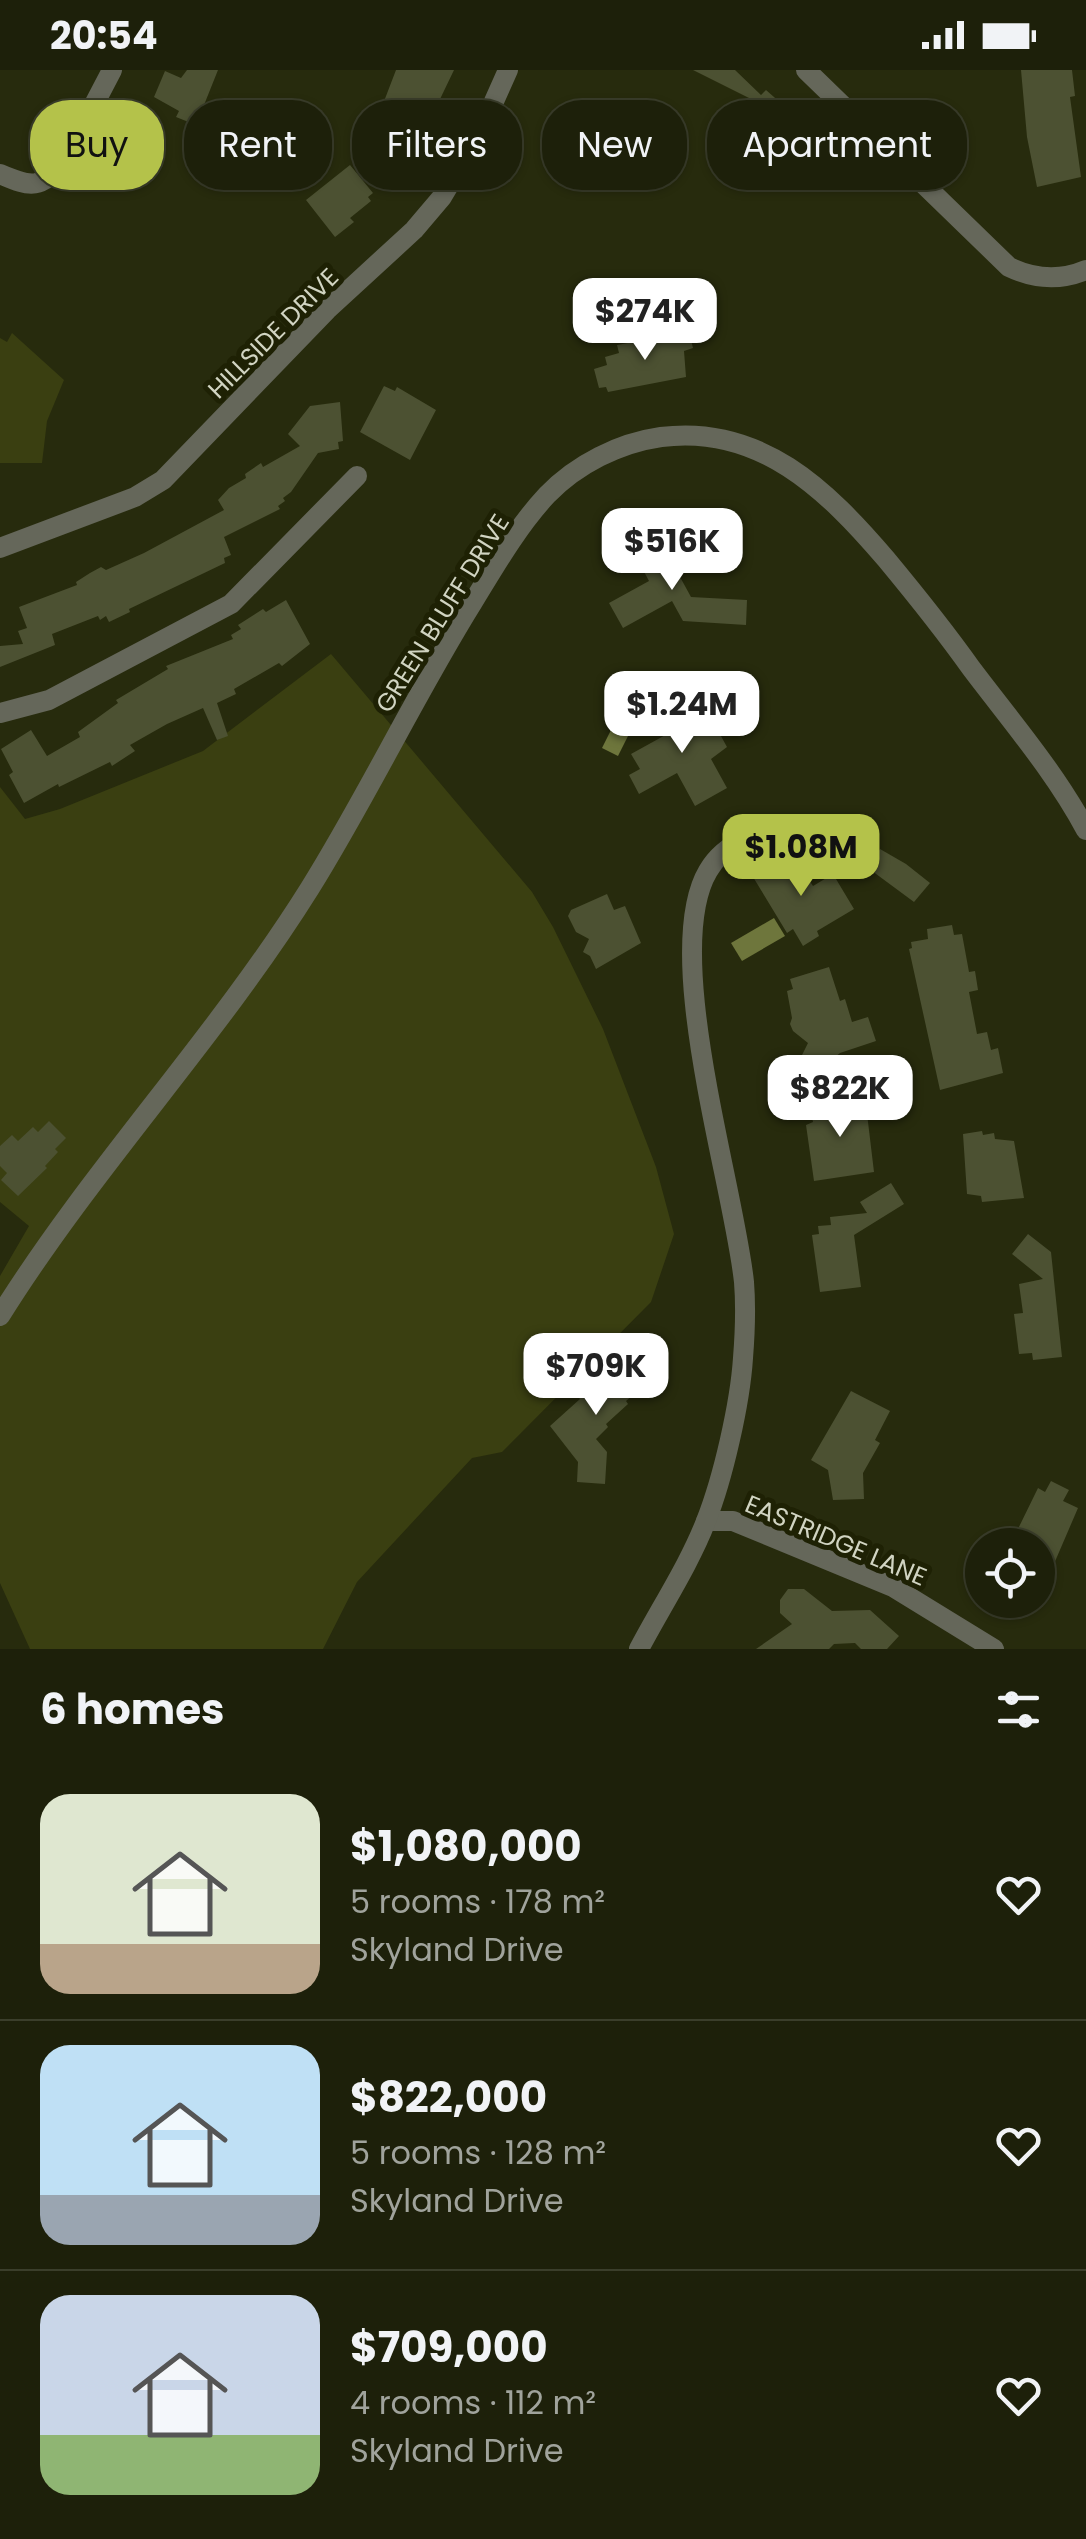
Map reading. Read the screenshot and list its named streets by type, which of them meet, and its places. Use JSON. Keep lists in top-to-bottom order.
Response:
{
  "streets": {
    "street": ["HILLSIDE DRIVE", "GREEN BLUFF DRIVE", "EASTRIDGE LANE"]
  },
  "page": {
    "status": "20:54",
    "chip": [
      "Buy",
      "Rent",
      "Filters",
      "New",
      "Apartment"
    ],
    "price": [
      "$274K",
      "$516K",
      "$1.24M",
      "$1.08M",
      "$822K",
      "$709K"
    ],
    "heading": "6 homes",
    "list": [
      {
        "name": "$1,080,000",
        "note": "5 rooms · 178 m² · Skyland Drive"
      },
      {
        "name": "$822,000",
        "note": "5 rooms · 128 m² · Skyland Drive"
      },
      {
        "name": "$709,000",
        "note": "4 rooms · 112 m² · Skyland Drive"
      }
    ]
  }
}
